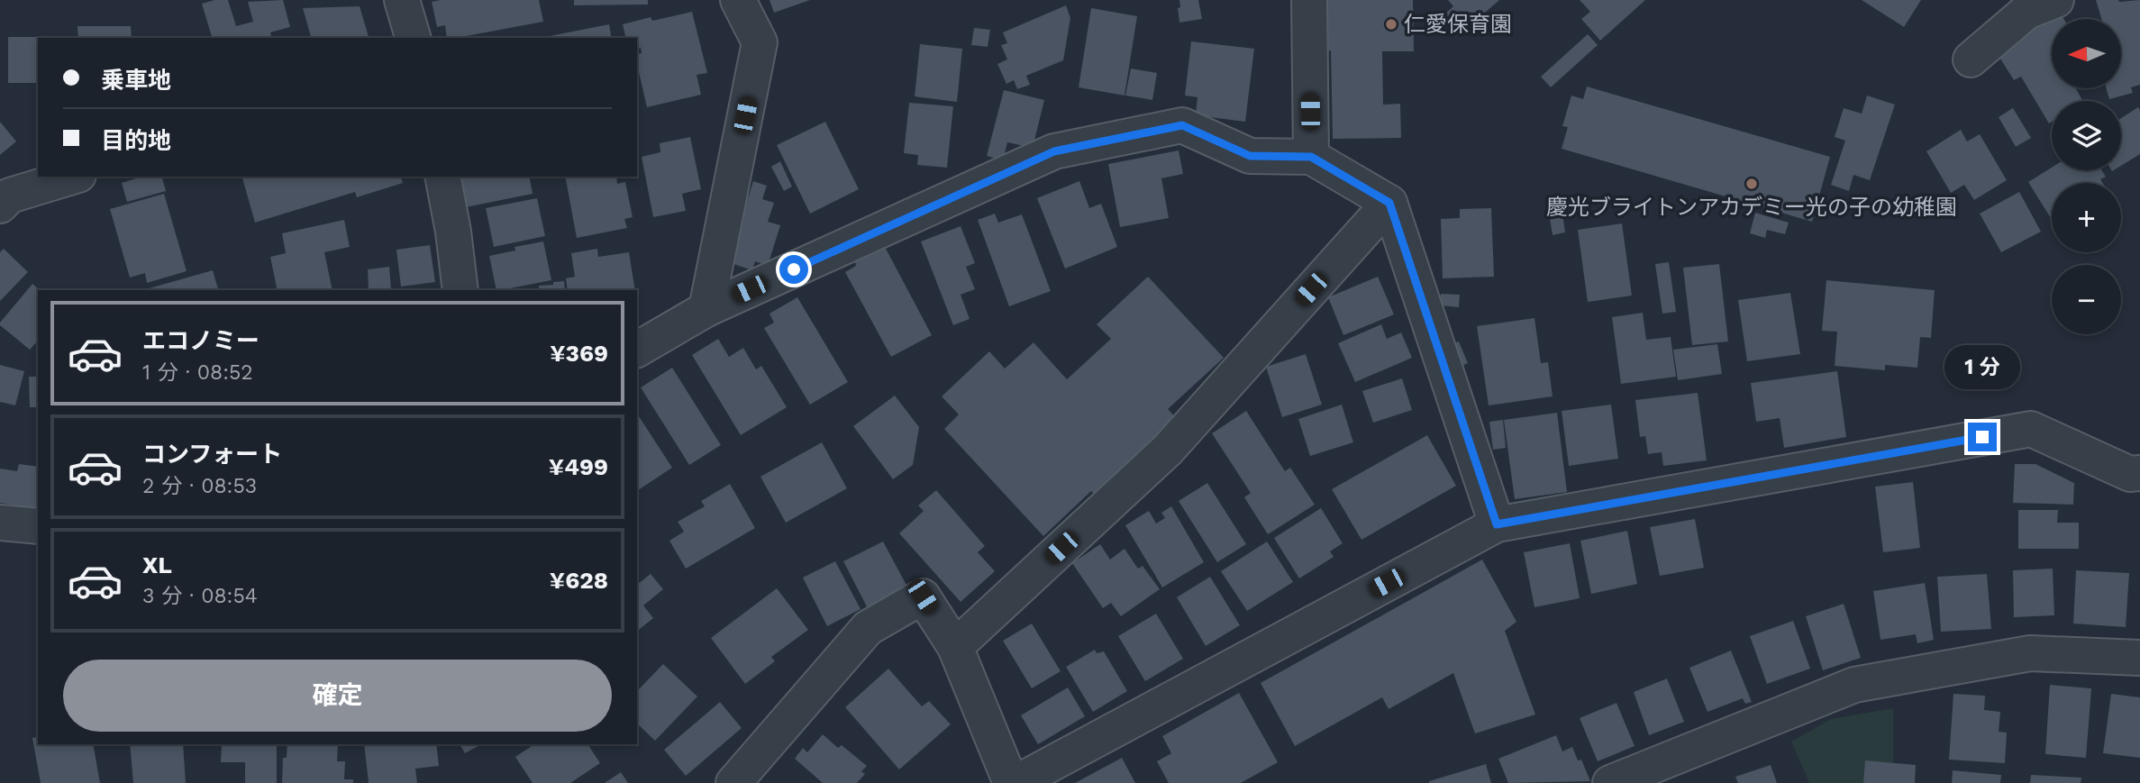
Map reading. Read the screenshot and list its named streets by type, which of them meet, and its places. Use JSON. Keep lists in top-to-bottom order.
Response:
{
  "places": ["仁愛保育園", "慶光ブライトンアカデミー光の子の幼稚園"],
  "north": "left",
  "page": {
    "map_buttons": ["+", "−"],
    "banner": ["乗車地", "目的地"],
    "list": [
      {
        "name": "エコノミー",
        "note": "1 分 · 08:52",
        "value": "¥369"
      },
      {
        "name": "コンフォート",
        "note": "2 分 · 08:53",
        "value": "¥499"
      },
      {
        "name": "XL",
        "note": "3 分 · 08:54",
        "value": "¥628"
      }
    ],
    "bubble": "1 分",
    "buttons": "確定"
  }
}
